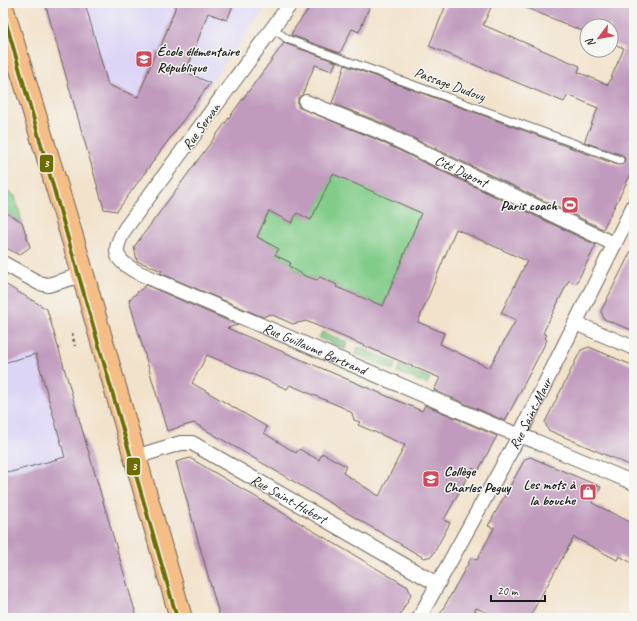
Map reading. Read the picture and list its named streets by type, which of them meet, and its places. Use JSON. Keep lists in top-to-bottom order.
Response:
{
  "streets": {
    "street": [
      "Rue Servan",
      "Cité Dupont",
      "Rue Guillaume Bertrand",
      "Rue Saint-Maur",
      "Rue Saint-Hubert"
    ],
    "lane": ["Passage Dudouy"]
  },
  "crossings": [
    ["Passage Dudouy", "Rue Servan"],
    ["Rue Servan", "Rue Guillaume Bertrand"],
    ["Cité Dupont", "Rue Saint-Maur"],
    ["Rue Guillaume Bertrand", "Rue Saint-Maur"],
    ["Rue Saint-Maur", "Rue Saint-Hubert"]
  ],
  "places": {
    "school or university": ["École élémentaire République", "Collège Charles Peguy"],
    "sports": ["Paris coach"],
    "shop": ["Les mots à la bouche"]
  },
  "lines": ["transit line 3"],
  "scale_bar": "20 m",
  "north": "bottom left"
}
